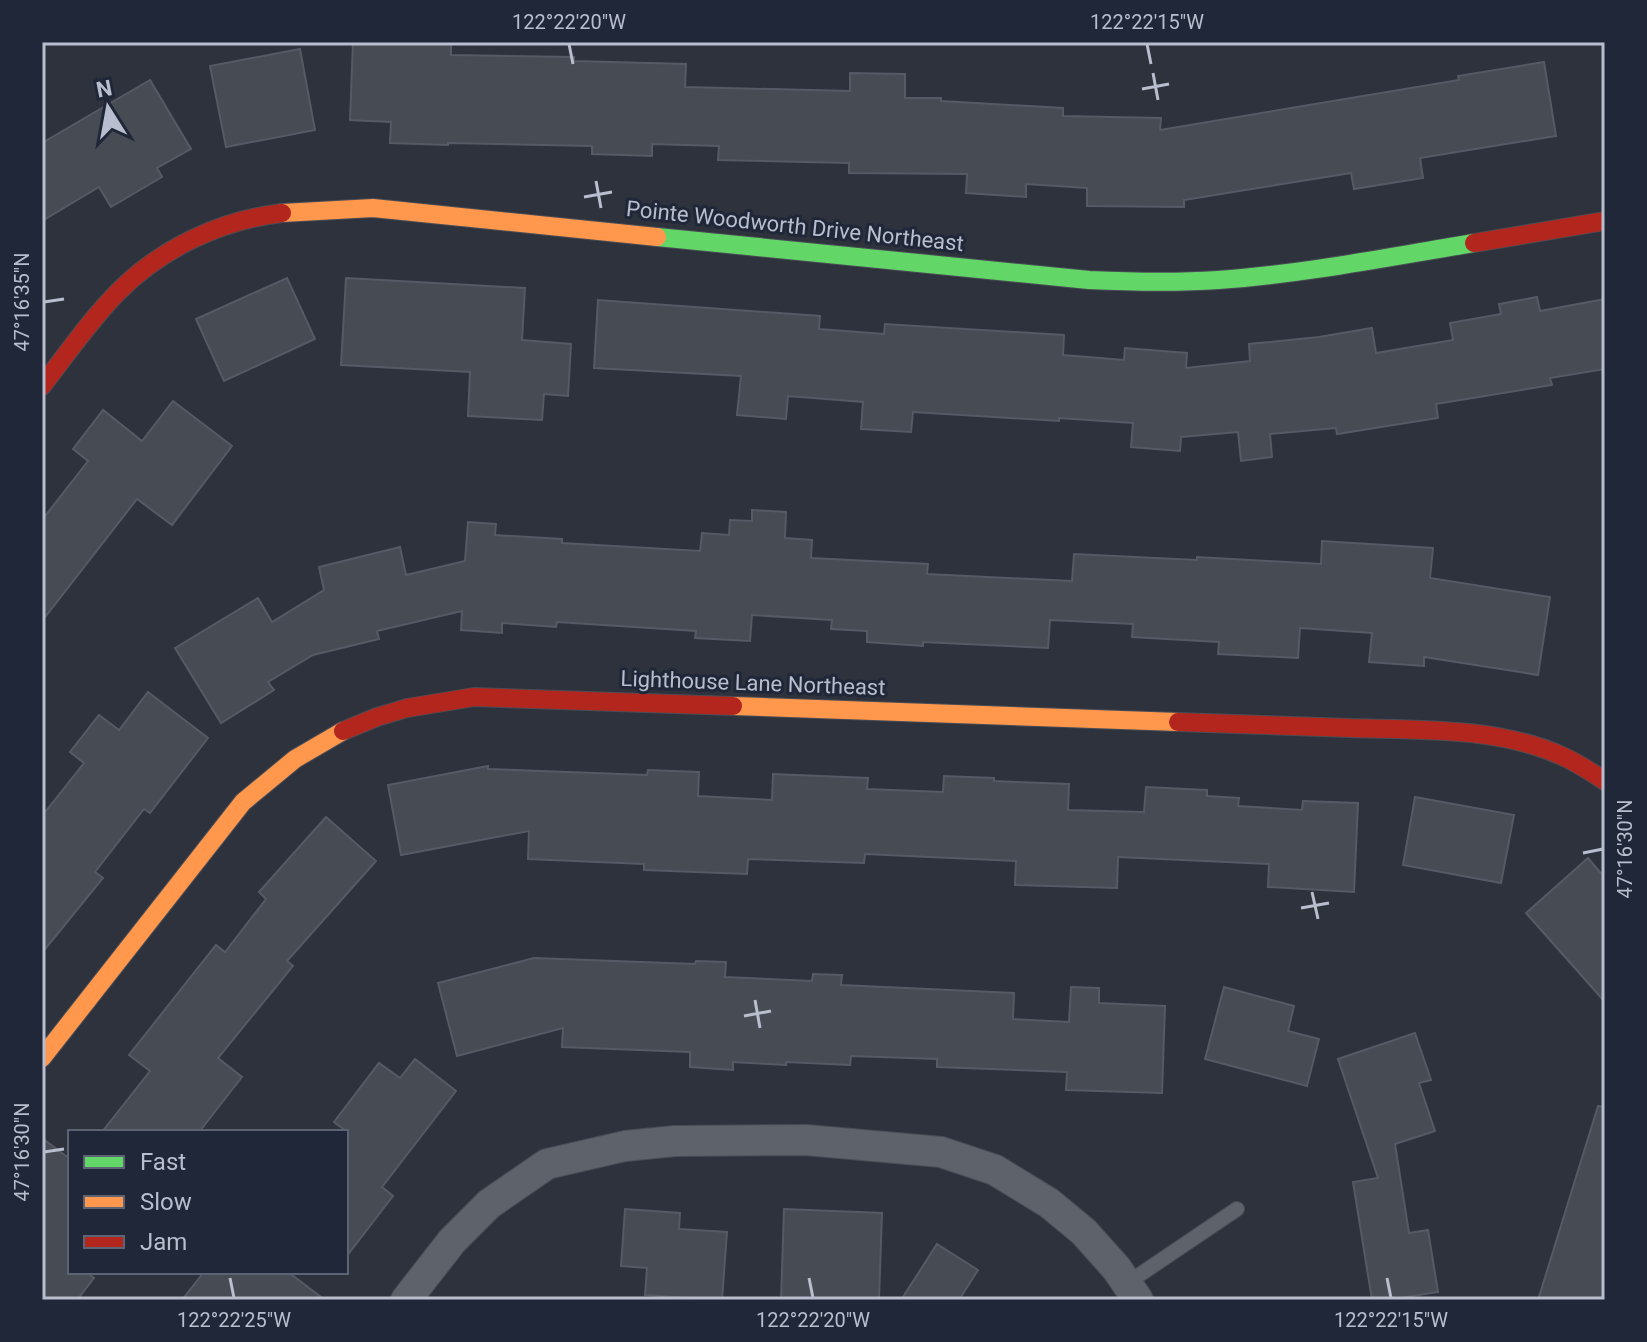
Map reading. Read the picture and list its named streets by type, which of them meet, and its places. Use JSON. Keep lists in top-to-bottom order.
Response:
{
  "streets": {
    "street": ["Pointe Woodworth Drive Northeast", "Lighthouse Lane Northeast"]
  },
  "legend": ["Fast", "Slow", "Jam"],
  "north": "top",
  "coordinates": [
    "122°22'20\"W",
    "122°22'15\"W",
    "47°16'35\"N",
    "47°16'30\"N",
    "122°22'25\"W"
  ]
}
